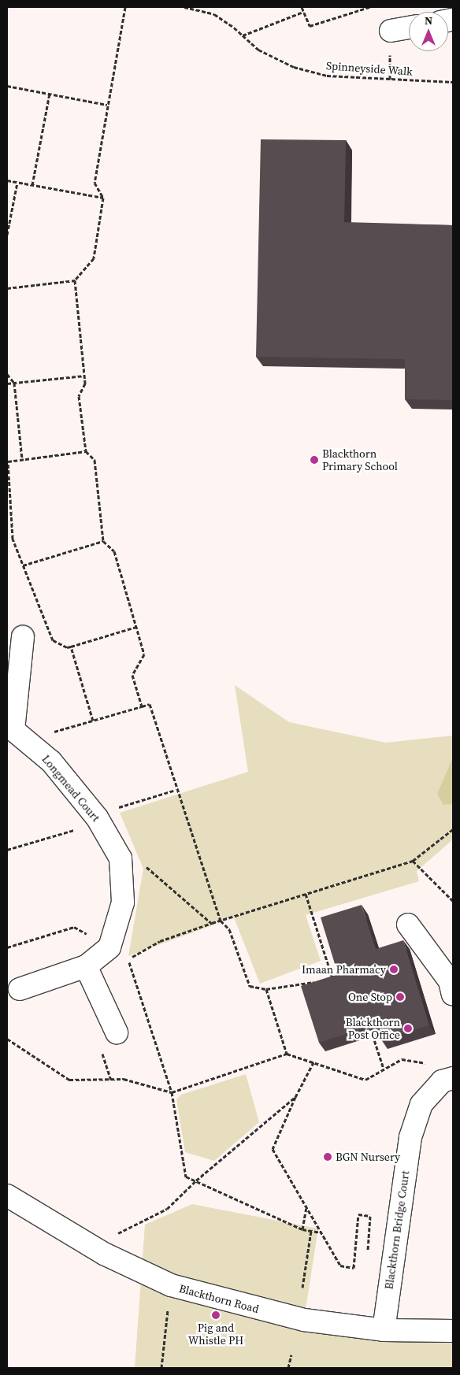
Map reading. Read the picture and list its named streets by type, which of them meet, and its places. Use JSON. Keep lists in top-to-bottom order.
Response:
{
  "streets": {
    "street": ["Longmead Court", "Blackthorn Bridge Court", "Blackthorn Road"],
    "path": ["Spinneyside Walk"]
  },
  "crossings": [
    ["Blackthorn Bridge Court", "Blackthorn Road"]
  ],
  "places": [
    "Blackthorn Primary School",
    "Imaan Pharmacy",
    "One Stop",
    "Blackthorn Post Office",
    "BGN Nursery",
    "Pig and Whistle PH"
  ],
  "north": "top"
}
